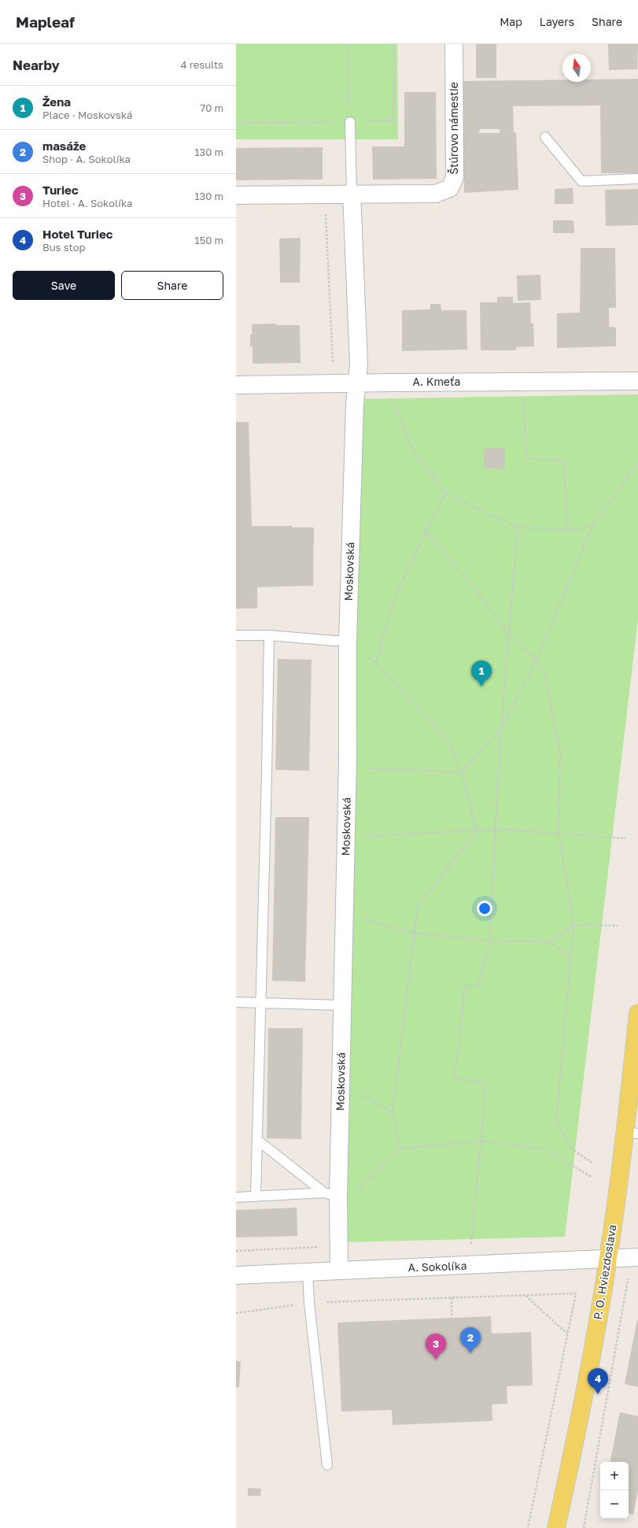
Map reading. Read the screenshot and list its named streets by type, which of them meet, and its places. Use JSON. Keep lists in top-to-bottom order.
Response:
{
  "streets": {
    "main road": ["P. O. Hviezdoslava"],
    "street": [
      "Štúrovo námestie",
      "A. Kmeťa",
      "Moskovská",
      "A. Sokolíka"
    ]
  },
  "crossings": [
    ["A. Kmeťa", "Moskovská"],
    ["Moskovská", "A. Sokolíka"],
    ["A. Sokolíka", "P. O. Hviezdoslava"]
  ],
  "north": "top",
  "page": {
    "header": "Mapleaf",
    "nav": ["Map", "Layers", "Share"],
    "heading": ["Nearby", "4 results"],
    "list": [
      {
        "mark": "1",
        "name": "Žena",
        "note": "Place · Moskovská",
        "value": "70 m"
      },
      {
        "mark": "2",
        "name": "masáže",
        "note": "Shop · A. Sokolíka",
        "value": "130 m"
      },
      {
        "mark": "3",
        "name": "Turiec",
        "note": "Hotel · A. Sokolíka",
        "value": "130 m"
      },
      {
        "mark": "4",
        "name": "Hotel Turiec",
        "note": "Bus stop",
        "value": "150 m"
      }
    ],
    "buttons": ["Save", "Share"],
    "pins": [
      "1",
      "2",
      "3",
      "4"
    ],
    "map_buttons": ["+", "−"]
  }
}
